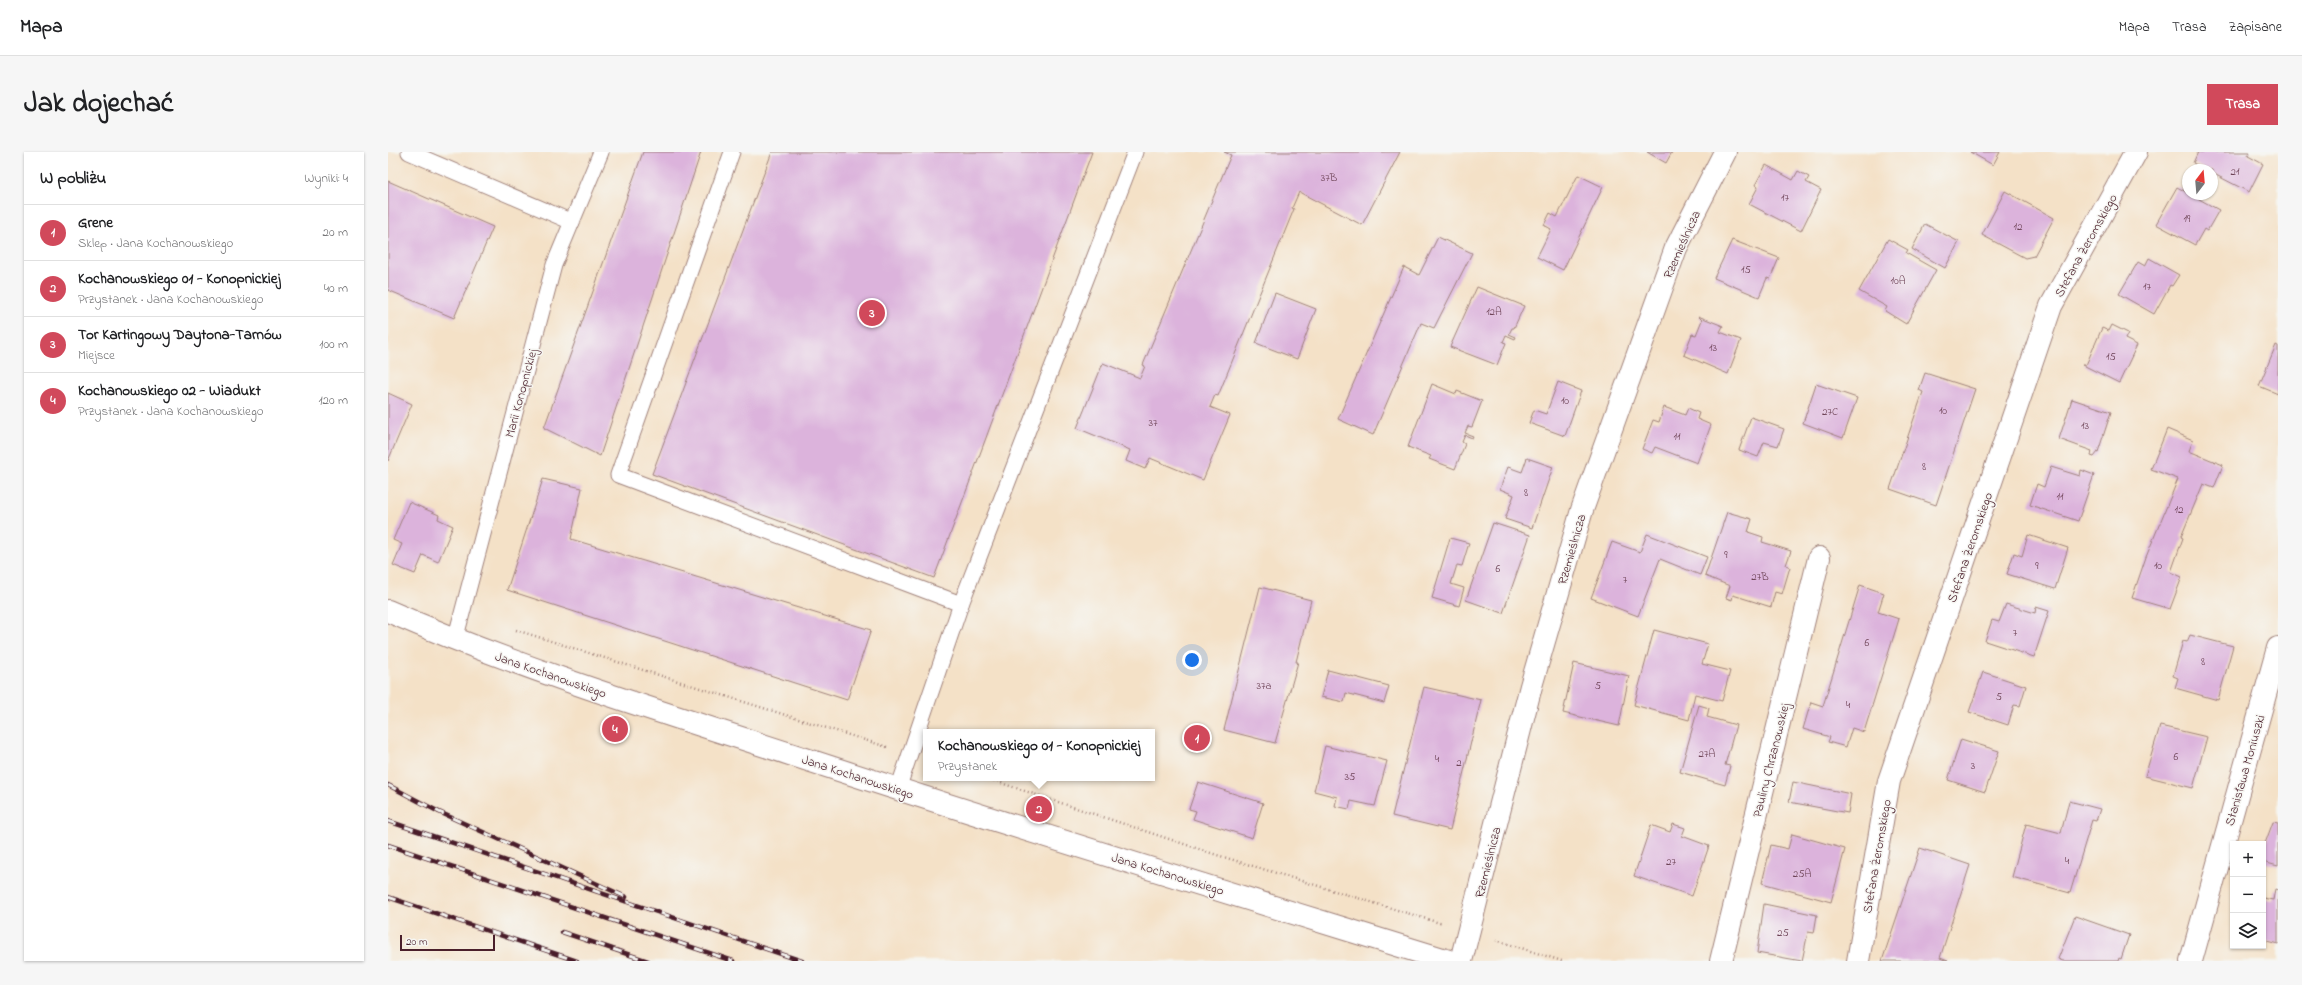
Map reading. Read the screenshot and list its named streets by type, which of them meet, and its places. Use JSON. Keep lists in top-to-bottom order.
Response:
{
  "streets": {
    "street": [
      "Rzemieślnicza",
      "Stefana Żeromskiego",
      "Jana Kochanowskiego",
      "Pauliny Chrzanowskiej",
      "Stanisława Moniuszki"
    ],
    "lane": ["Marii Konopnickiej"]
  },
  "crossings": [
    ["Marii Konopnickiej", "Jana Kochanowskiego"]
  ],
  "house_numbers": [
    "21",
    "37B",
    "17",
    "19",
    "12",
    "15",
    "10A",
    "17",
    "12A",
    "13",
    "15",
    "10",
    "10",
    "27C",
    "37",
    "13",
    "11",
    "8",
    "8",
    "11",
    "12",
    "9",
    "9",
    "10",
    "6",
    "27B",
    "7",
    "7",
    "6",
    "8",
    "37a",
    "5",
    "5",
    "4",
    "27A",
    "6",
    "4",
    "2",
    "3",
    "35",
    "4",
    "27",
    "25A",
    "25"
  ],
  "scale_bar": "20 m",
  "north": "top",
  "page": {
    "header": "Mapa",
    "nav": ["Mapa", "Trasa", "Zapisane"],
    "title": "Jak dojechać",
    "buttons": "Trasa",
    "heading": ["W pobliżu", "Wyniki: 4"],
    "list": [
      {
        "mark": "1",
        "name": "Grene",
        "note": "Sklep · Jana Kochanowskiego",
        "value": "20 m"
      },
      {
        "mark": "2",
        "name": "Kochanowskiego 01 - Konopnickiej",
        "note": "Przystanek · Jana Kochanowskiego",
        "value": "40 m"
      },
      {
        "mark": "3",
        "name": "Tor Kartingowy Daytona-Tarnów",
        "note": "Miejsce",
        "value": "100 m"
      },
      {
        "mark": "4",
        "name": "Kochanowskiego 02 - Wiadukt",
        "note": "Przystanek · Jana Kochanowskiego",
        "value": "120 m"
      }
    ],
    "pins": [
      "3",
      "4",
      "1",
      "2"
    ],
    "popup": ["Kochanowskiego 01 - Konopnickiej", "Przystanek"],
    "map_buttons": ["+", "−"],
    "scale": "20 m"
  }
}
